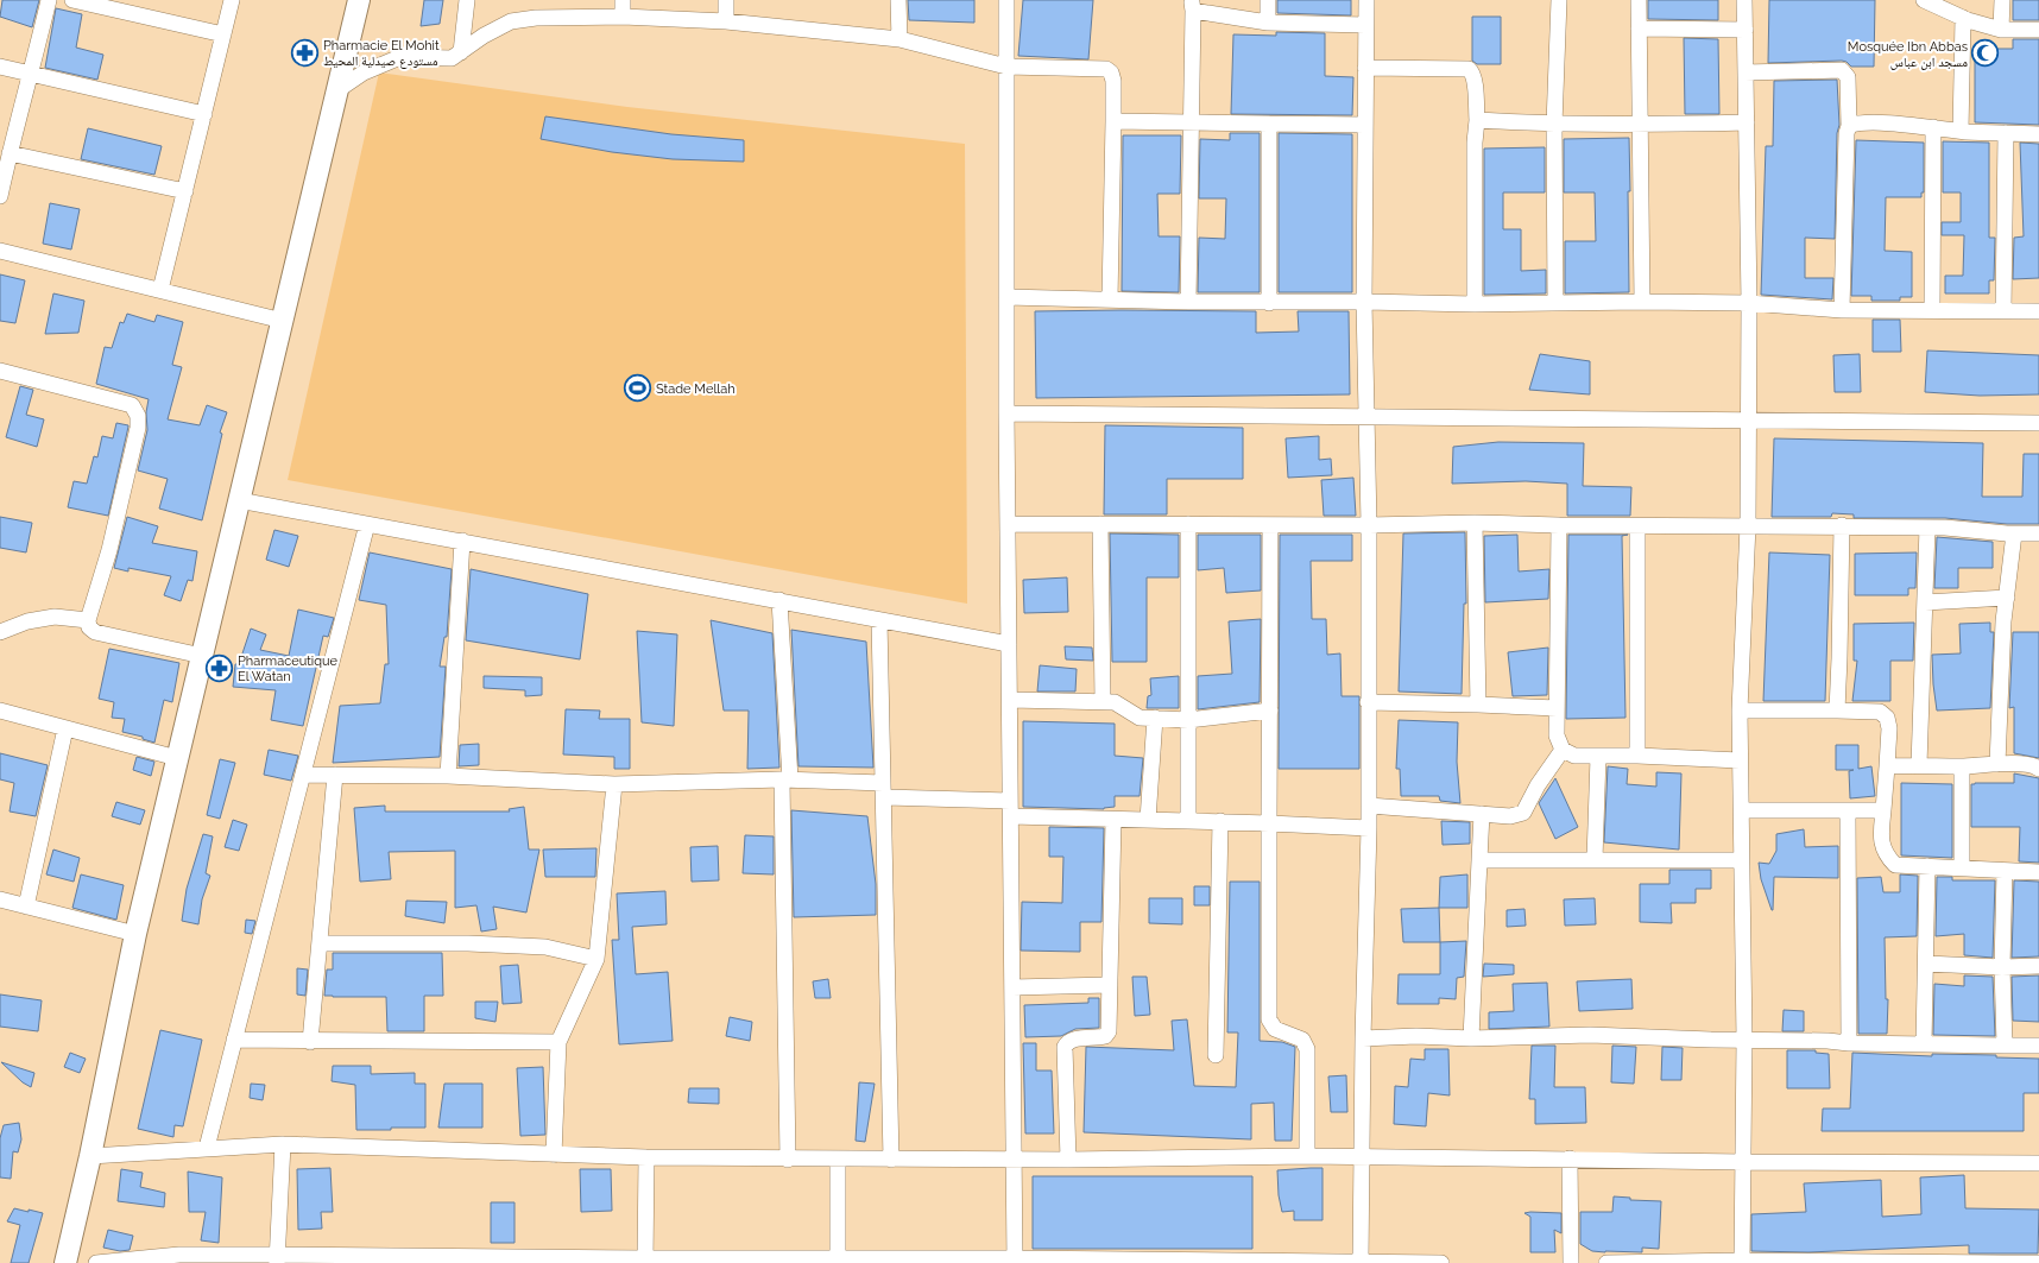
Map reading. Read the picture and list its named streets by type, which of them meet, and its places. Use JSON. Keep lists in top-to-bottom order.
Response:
{
  "places": {
    "pharmacy": ["Pharmacie El Mohit مستودع صيدلية المحيط", "Pharmaceutique El Watan"],
    "mosque": ["Mosquée Ibn Abbas مسجد ابن عباس"],
    "sports": ["Stade Mellah"]
  }
}
